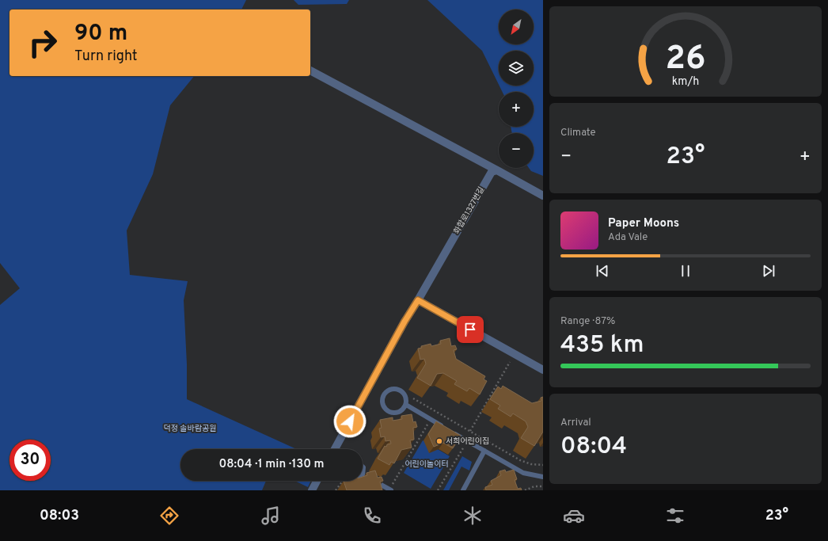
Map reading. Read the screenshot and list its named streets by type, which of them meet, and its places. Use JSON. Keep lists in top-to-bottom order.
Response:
{
  "streets": {
    "street": ["화합로1327번길"]
  },
  "parks": ["덕정 솔바람공원", "어린이놀이터"],
  "places": ["서희어린이집"],
  "north": "bottom left",
  "page": {
    "map_buttons": ["+", "−"],
    "turn": ["90 m", "Turn right"],
    "tile": [
      "Climate",
      ["Range · 87%", "435 km"],
      ["Arrival", "08:04"]
    ],
    "heat": ["−", "23°", "+"],
    "song": ["Paper Moons", "Ada Vale"],
    "limit": "30",
    "trip": "08:04 · 1 min · 130 m",
    "tabs": ["08:03", "23°"],
    "gauge": ["26", "km/h"]
  }
}
